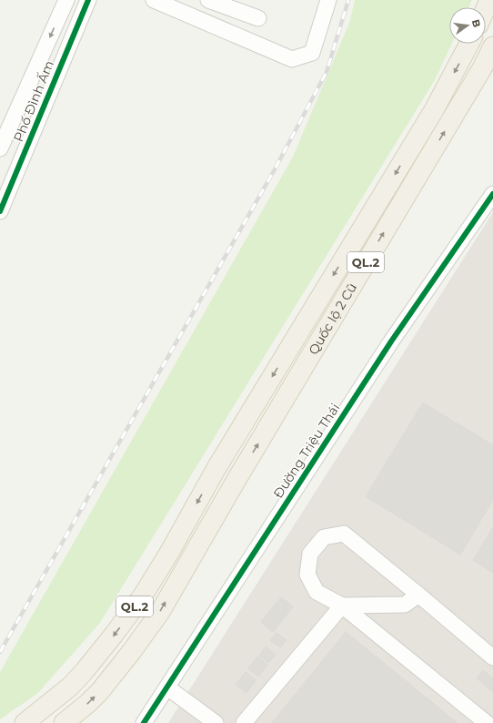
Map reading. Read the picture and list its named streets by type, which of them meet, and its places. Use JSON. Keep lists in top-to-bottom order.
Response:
{
  "streets": {
    "main road": ["QL.2", "Quốc lộ 2 Cũ"],
    "street": ["Phố Đình Ấm", "Đường Triệu Thái"]
  },
  "north": "right"
}
